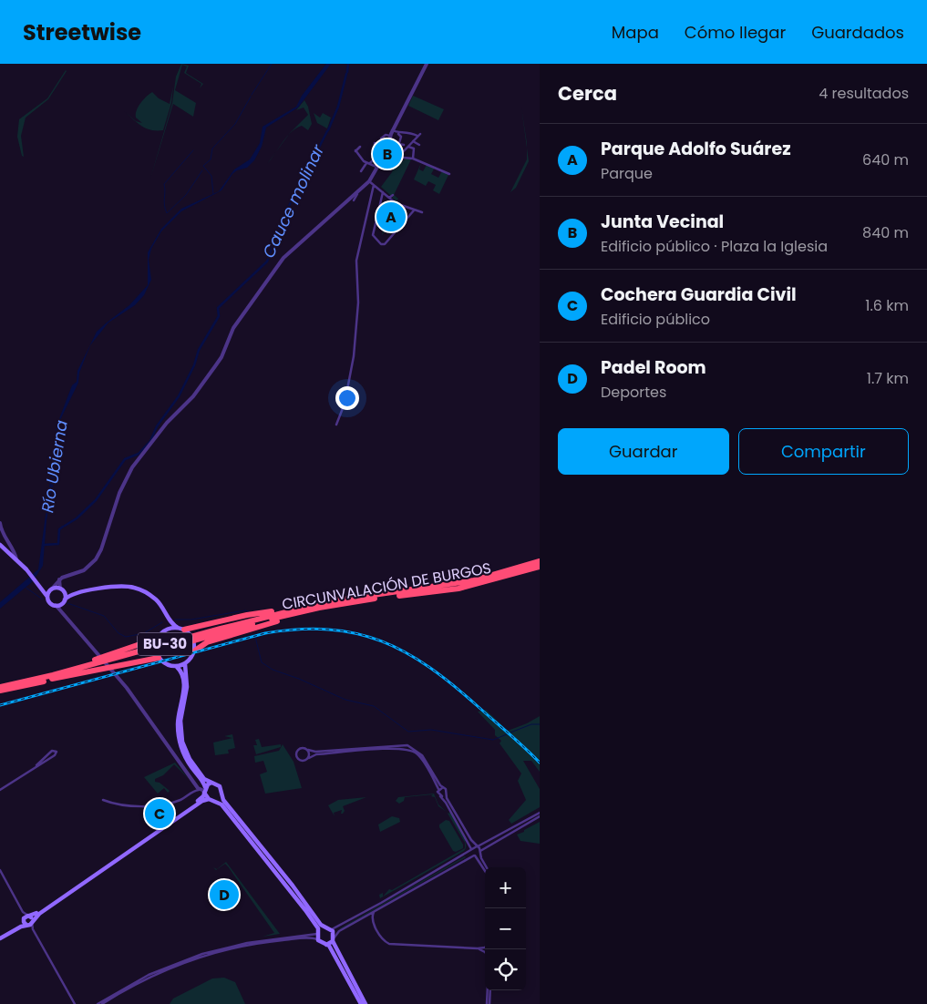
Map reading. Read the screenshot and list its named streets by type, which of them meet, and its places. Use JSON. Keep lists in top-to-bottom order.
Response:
{
  "streets": {
    "highway": ["CIRCUNVALACIÓN DE BURGOS", "BU-30"]
  },
  "water": ["Cauce molinar", "Río Ubierna"],
  "page": {
    "header": "Streetwise",
    "nav": ["Mapa", "Cómo llegar", "Guardados"],
    "heading": ["Cerca", "4 resultados"],
    "list": [
      {
        "mark": "A",
        "name": "Parque Adolfo Suárez",
        "note": "Parque",
        "value": "640 m"
      },
      {
        "mark": "B",
        "name": "Junta Vecinal",
        "note": "Edificio público · Plaza la Iglesia",
        "value": "840 m"
      },
      {
        "mark": "C",
        "name": "Cochera Guardia Civil",
        "note": "Edificio público",
        "value": "1.6 km"
      },
      {
        "mark": "D",
        "name": "Padel Room",
        "note": "Deportes",
        "value": "1.7 km"
      }
    ],
    "pins": [
      "B",
      "A",
      "C",
      "D"
    ],
    "buttons": ["Guardar", "Compartir"],
    "map_buttons": ["+", "−"]
  }
}
